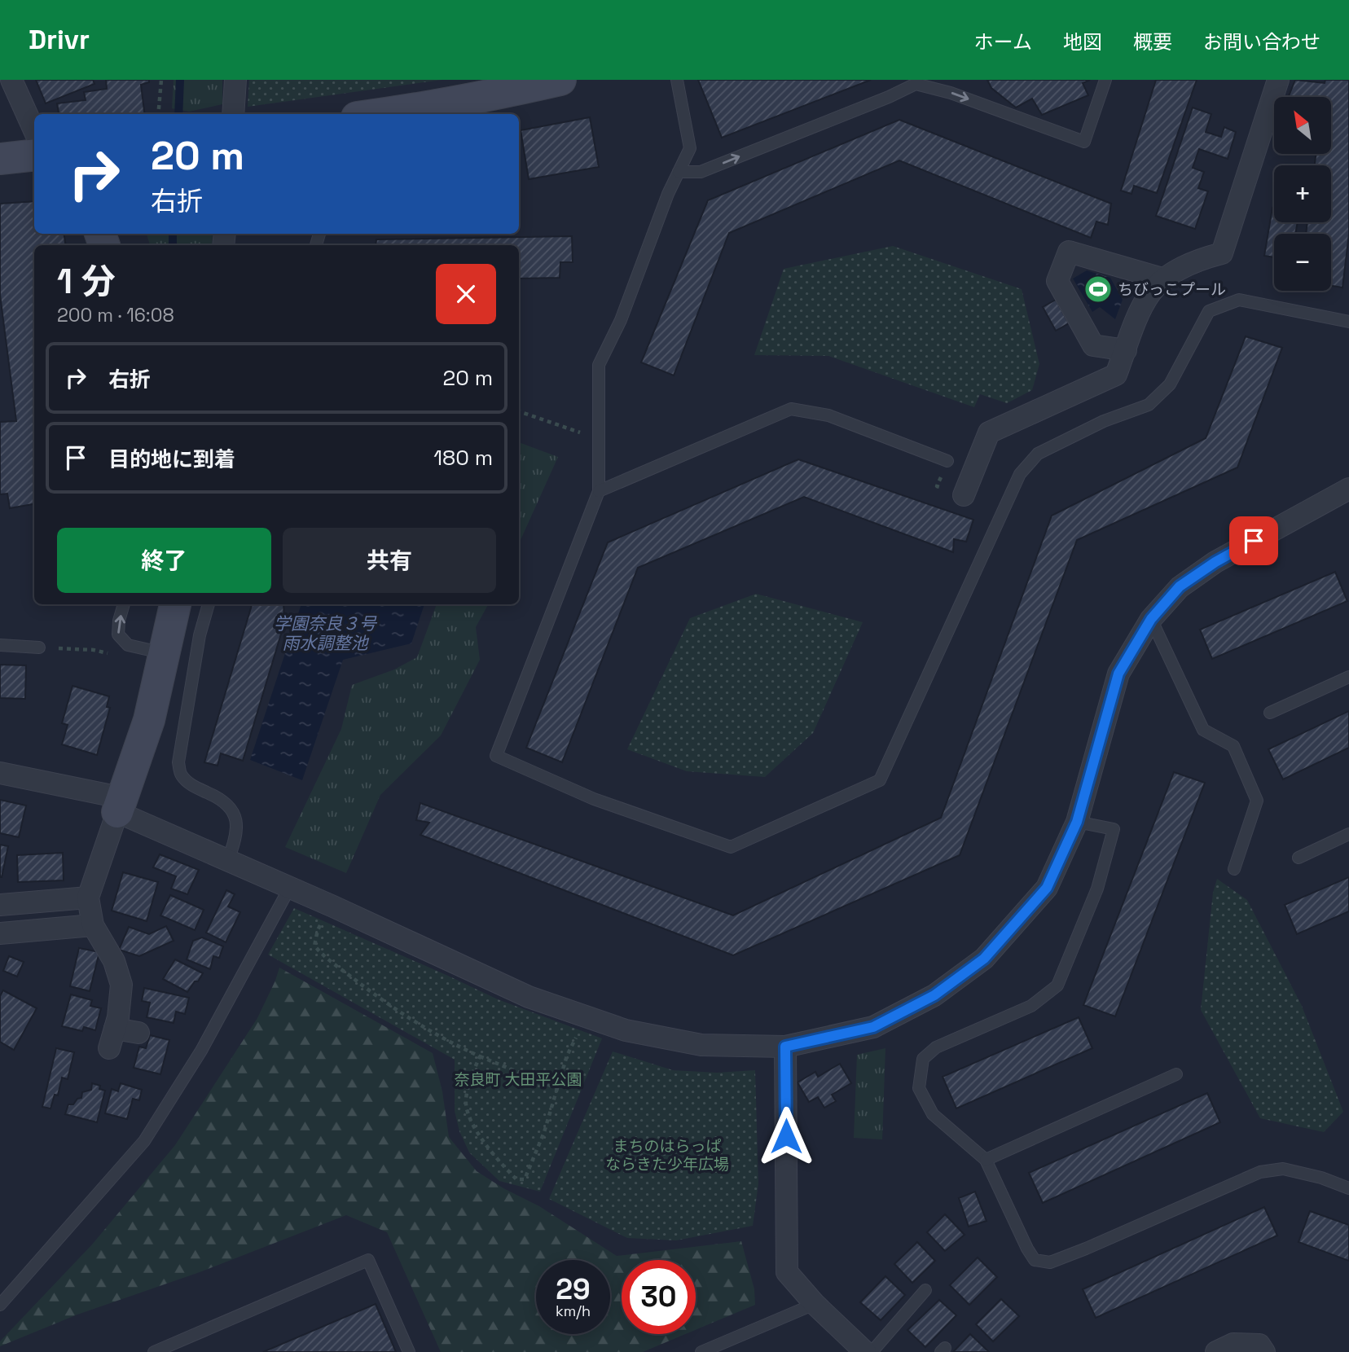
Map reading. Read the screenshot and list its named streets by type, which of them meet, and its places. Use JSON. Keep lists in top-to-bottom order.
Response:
{
  "water": ["学園奈良３号 雨水調整池"],
  "parks": ["奈良町 大田平公園", "まちのはらっぱ ならきた少年広場"],
  "places": {
    "sports": ["ちびっこプール"]
  },
  "north": "top left",
  "page": {
    "header": "Drivr",
    "nav": [
      "ホーム",
      "地図",
      "概要",
      "お問い合わせ"
    ],
    "map_buttons": ["+", "−"],
    "turn": ["20 m", "右折"],
    "heading": ["1 分", "200 m · 16:08"],
    "list": [
      {
        "name": "右折",
        "value": "20 m"
      },
      {
        "name": "目的地に到着",
        "value": "180 m"
      }
    ],
    "buttons": ["終了", "共有"],
    "speed": "29 km/h",
    "limit": "30"
  }
}
